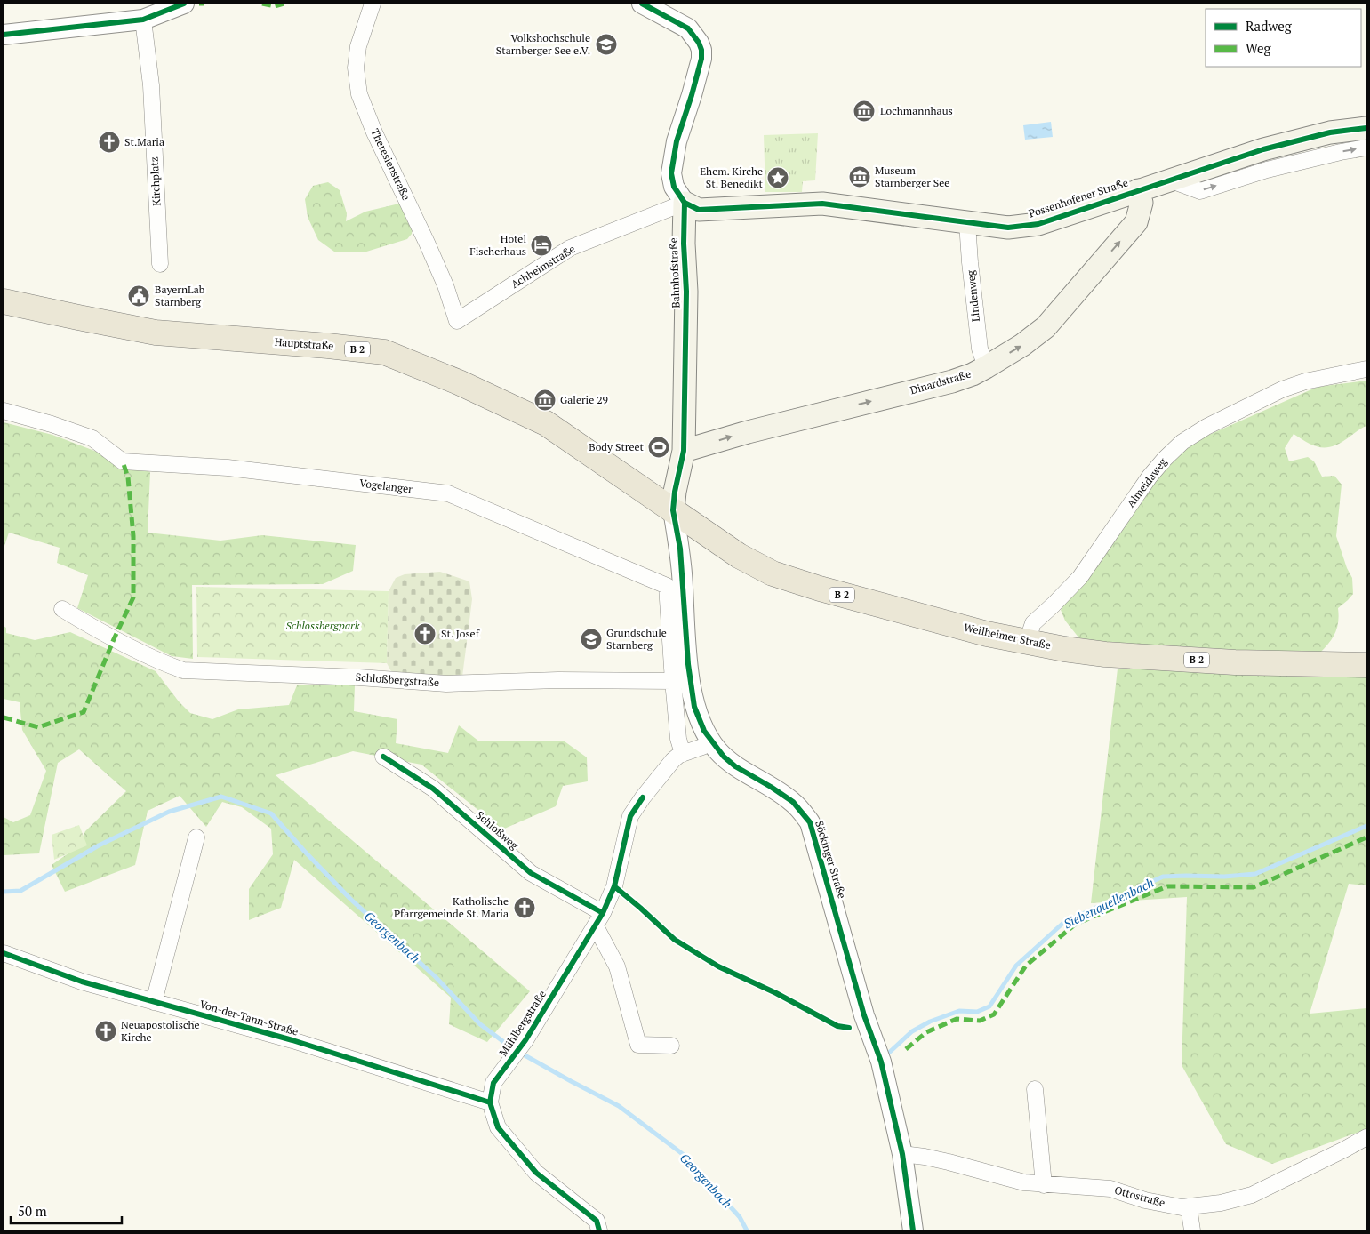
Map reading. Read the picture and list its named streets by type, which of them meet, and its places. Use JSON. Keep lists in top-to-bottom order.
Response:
{
  "streets": {
    "main road": [
      "Possenhofener Straße",
      "Bahnhofstraße",
      "Hauptstraße",
      "B 2",
      "Dinardstraße",
      "Weilheimer Straße"
    ],
    "street": [
      "Theresienstraße",
      "Kirchplatz",
      "Achheimstraße",
      "Lindenweg",
      "Almeidaweg",
      "Vogelanger",
      "Schloßbergstraße",
      "Schloßweg",
      "Söckinger Straße",
      "Von-der-Tann-Straße",
      "Mühlbergstraße",
      "Ottostraße"
    ]
  },
  "crossings": [
    ["Theresienstraße", "Achheimstraße"],
    ["Possenhofener Straße", "Achheimstraße"],
    ["Possenhofener Straße", "Bahnhofstraße"],
    ["Possenhofener Straße", "Lindenweg"],
    ["Possenhofener Straße", "Dinardstraße"],
    ["Achheimstraße", "Bahnhofstraße"],
    ["Bahnhofstraße", "Hauptstraße"],
    ["Bahnhofstraße", "Dinardstraße"],
    ["Bahnhofstraße", "Weilheimer Straße"],
    ["Bahnhofstraße", "Söckinger Straße"],
    ["Lindenweg", "Dinardstraße"],
    ["Hauptstraße", "Weilheimer Straße"],
    ["Hauptstraße", "Söckinger Straße"],
    ["Almeidaweg", "Weilheimer Straße"],
    ["Vogelanger", "Schloßbergstraße"],
    ["Weilheimer Straße", "Söckinger Straße"],
    ["Schloßweg", "Mühlbergstraße"],
    ["Söckinger Straße", "Mühlbergstraße"],
    ["Söckinger Straße", "Ottostraße"],
    ["Von-der-Tann-Straße", "Mühlbergstraße"]
  ],
  "one_way": ["Dinardstraße"],
  "water": ["Siebenquellenbach", "Georgenbach"],
  "parks": ["Schlossbergpark"],
  "places": {
    "school or university": ["Volkshochschule Starnberger See e.V.", "Grundschule Starnberg"],
    "museum": ["Lochmannhaus", "Museum Starnberger See", "Galerie 29"],
    "church": [
      "St.Maria",
      "St. Josef",
      "Katholische Pfarrgemeinde St. Maria",
      "Neuapostolische Kirche"
    ],
    "place": ["Ehem. Kirche St. Benedikt"],
    "hotel": ["Hotel Fischerhaus"],
    "public building": ["BayernLab Starnberg"],
    "sports": ["Body Street"]
  },
  "legend": ["Radweg", "Weg"],
  "scale_bar": "50 m"
}
